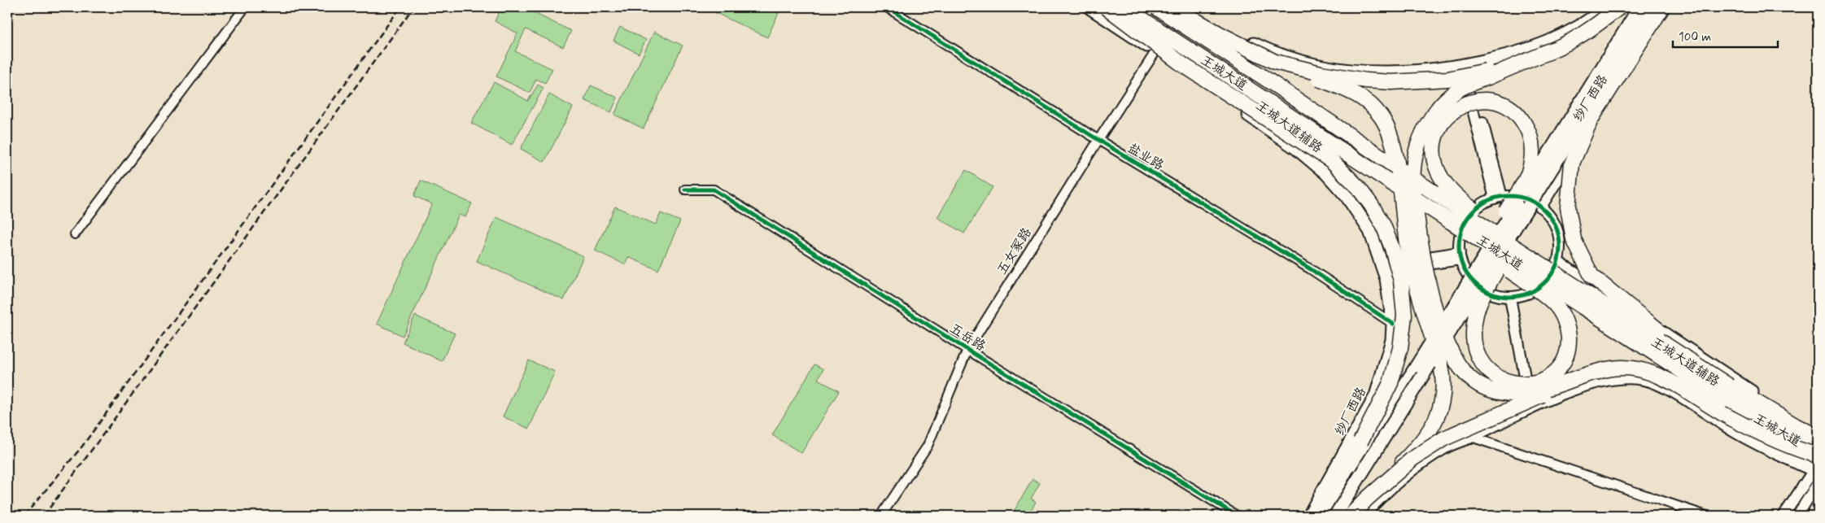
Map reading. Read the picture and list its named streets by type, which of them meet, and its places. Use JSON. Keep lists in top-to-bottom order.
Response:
{
  "streets": {
    "highway": ["王城大道"],
    "main road": ["纱厂西路", "王城大道辅路"],
    "street": ["盐业路", "五女冢路", "五岳路"]
  },
  "crossings": [
    ["纱厂西路", "王城大道辅路"],
    ["纱厂西路", "盐业路"],
    ["王城大道辅路", "五女冢路"],
    ["盐业路", "五女冢路"],
    ["五女冢路", "五岳路"]
  ],
  "scale_bar": "100 m"
}
